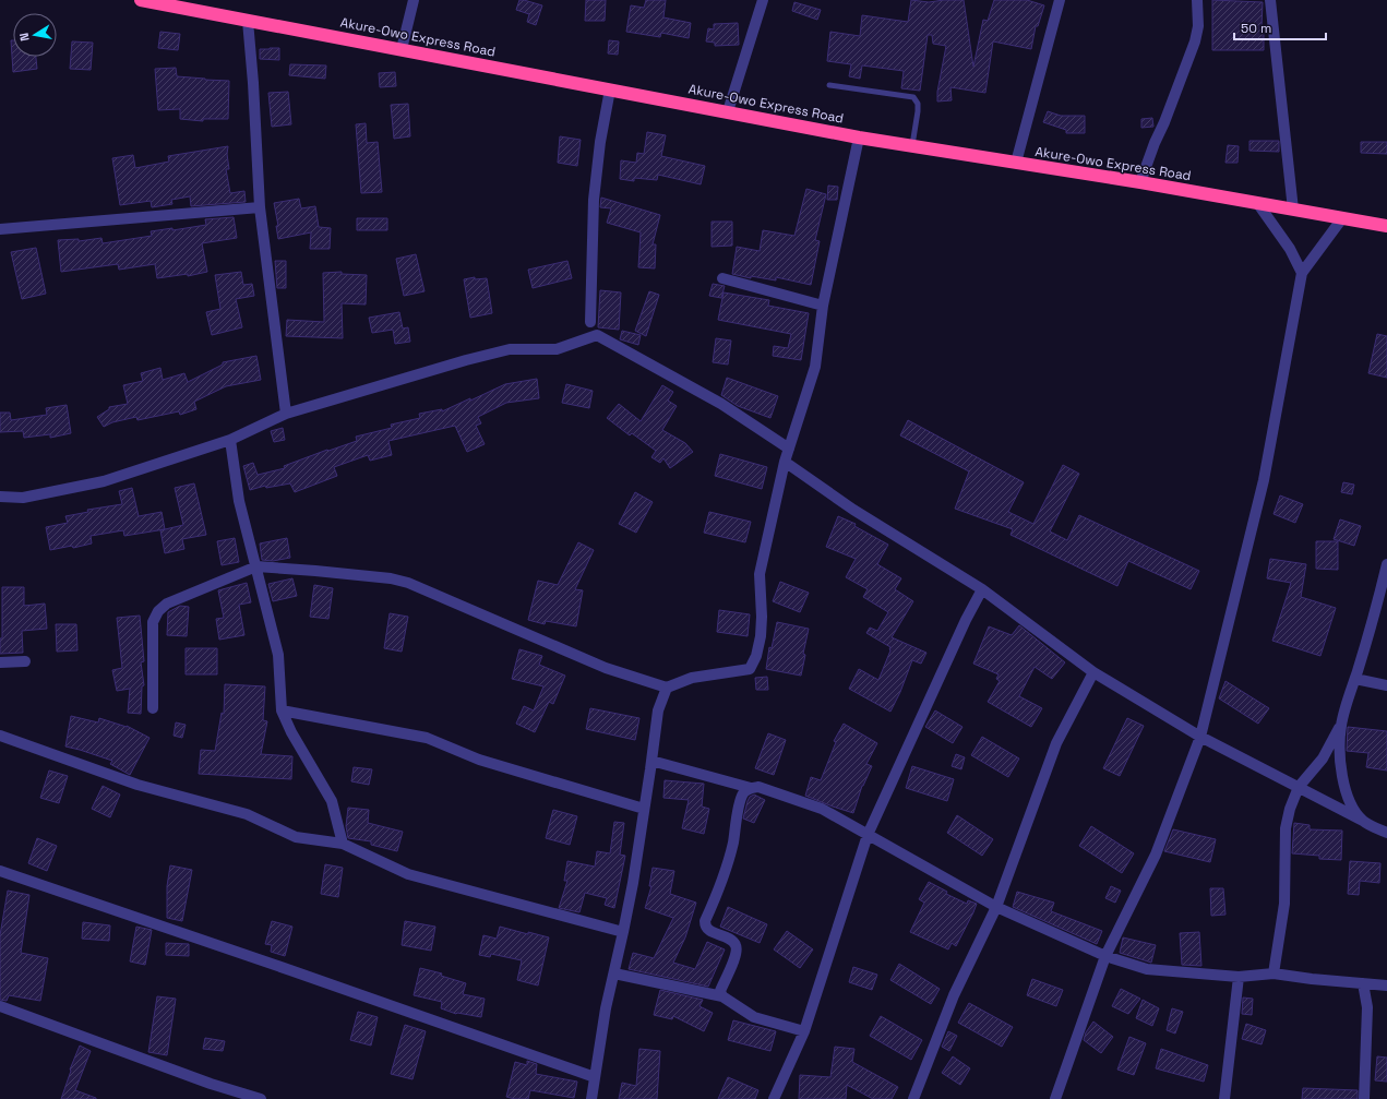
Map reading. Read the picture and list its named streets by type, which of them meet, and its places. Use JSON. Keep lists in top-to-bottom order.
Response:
{
  "streets": {
    "highway": ["Akure-Owo Express Road"]
  },
  "scale_bar": "50 m",
  "north": "left"
}
